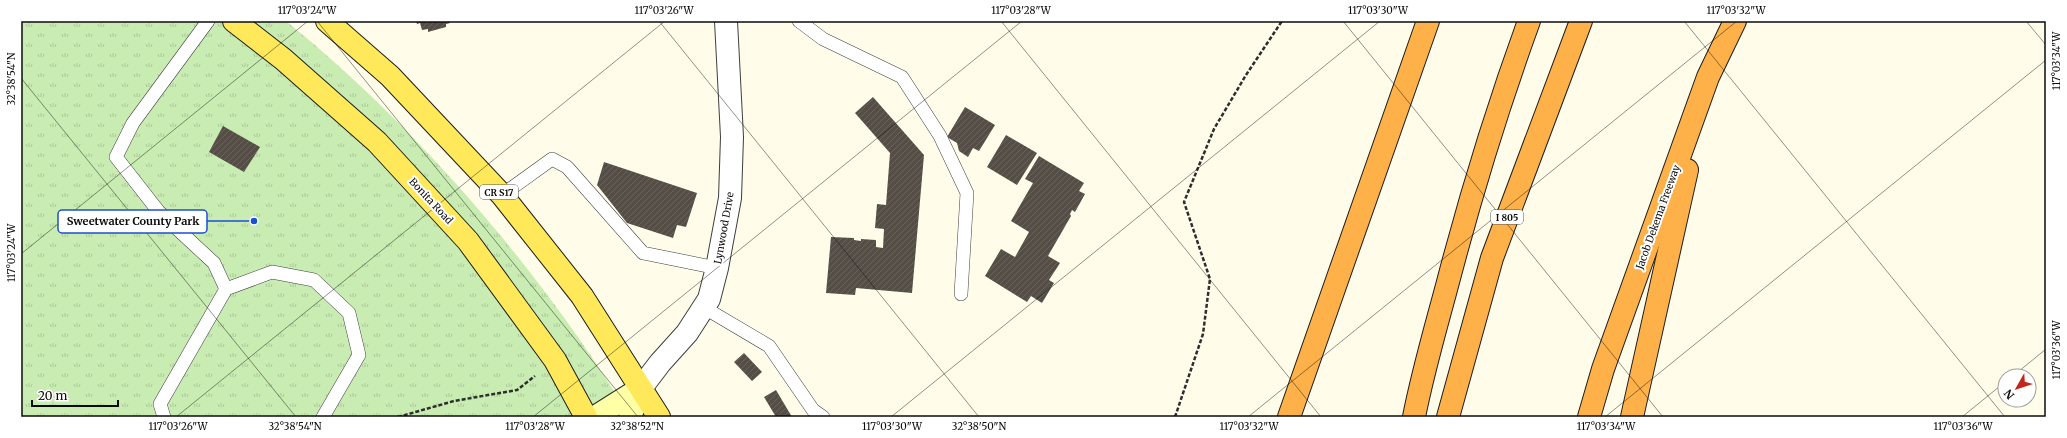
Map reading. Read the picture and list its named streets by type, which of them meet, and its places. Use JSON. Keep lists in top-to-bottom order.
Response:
{
  "streets": {
    "highway": ["I 805", "Jacob Dekema Freeway"],
    "main road": ["CR S17", "Bonita Road"],
    "street": ["Lynwood Drive"]
  },
  "crossings": [
    ["CR S17", "Lynwood Drive"]
  ],
  "places": ["Sweetwater County Park"],
  "scale_bar": "20 m",
  "north": "bottom left",
  "coordinates": [
    "117°03'24\"W",
    "117°03'26\"W",
    "117°03'28\"W",
    "117°03'30\"W",
    "117°03'32\"W",
    "117°03'34\"W",
    "32°38'54\"N",
    "117°03'36\"W",
    "32°38'52\"N",
    "32°38'50\"N"
  ]
}
